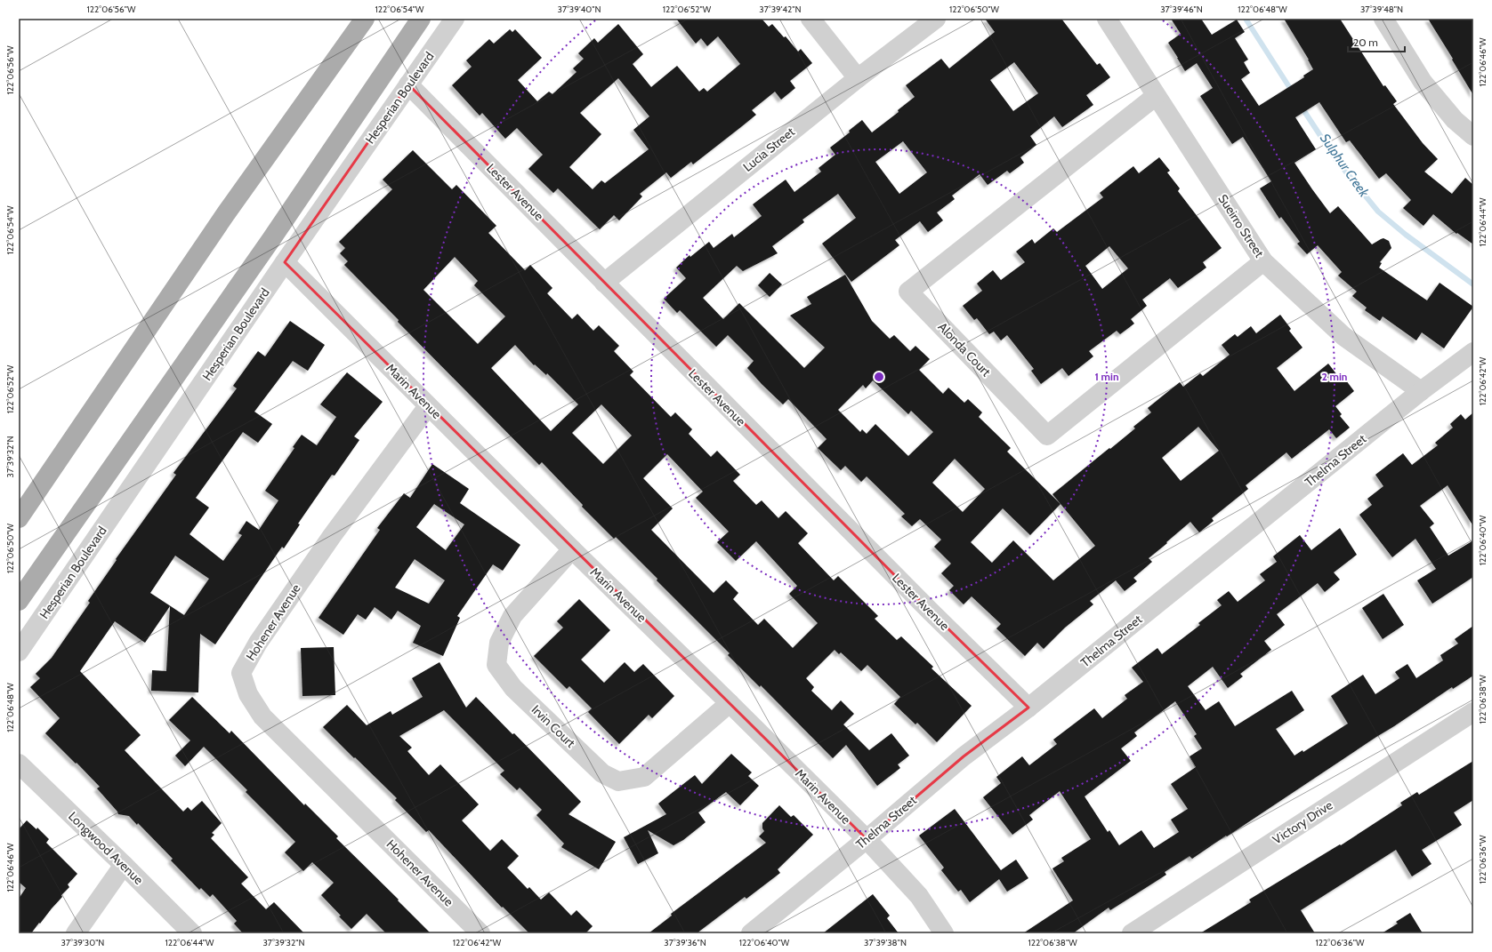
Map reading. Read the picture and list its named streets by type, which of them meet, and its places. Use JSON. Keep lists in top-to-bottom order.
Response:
{
  "streets": {
    "main road": ["Hesperian Boulevard"],
    "street": [
      "Lucia Street",
      "Lester Avenue",
      "Sueirro Street",
      "Alonda Court",
      "Marin Avenue",
      "Thelma Street",
      "Hohener Avenue",
      "Irvin Court",
      "Victory Drive",
      "Longwood Avenue"
    ]
  },
  "crossings": [
    ["Hesperian Boulevard", "Lester Avenue"],
    ["Hesperian Boulevard", "Marin Avenue"],
    ["Lucia Street", "Lester Avenue"],
    ["Lester Avenue", "Thelma Street"],
    ["Sueirro Street", "Alonda Court"],
    ["Sueirro Street", "Thelma Street"],
    ["Marin Avenue", "Thelma Street"],
    ["Marin Avenue", "Hohener Avenue"],
    ["Marin Avenue", "Irvin Court"]
  ],
  "water": ["Sulphur Creek"],
  "scale_bar": "20 m",
  "coordinates": [
    "122°06'56\"W",
    "122°06'54\"W",
    "37°39'40\"N",
    "122°06'52\"W",
    "37°39'42\"N",
    "122°06'50\"W",
    "37°39'46\"N",
    "122°06'48\"W",
    "37°39'48\"N",
    "122°06'46\"W",
    "122°06'44\"W",
    "122°06'42\"W",
    "37°39'32\"N",
    "122°06'40\"W",
    "122°06'38\"W",
    "122°06'36\"W",
    "37°39'30\"N",
    "37°39'36\"N",
    "37°39'38\"N"
  ],
  "rings": ["1 min", "2 min"]
}
